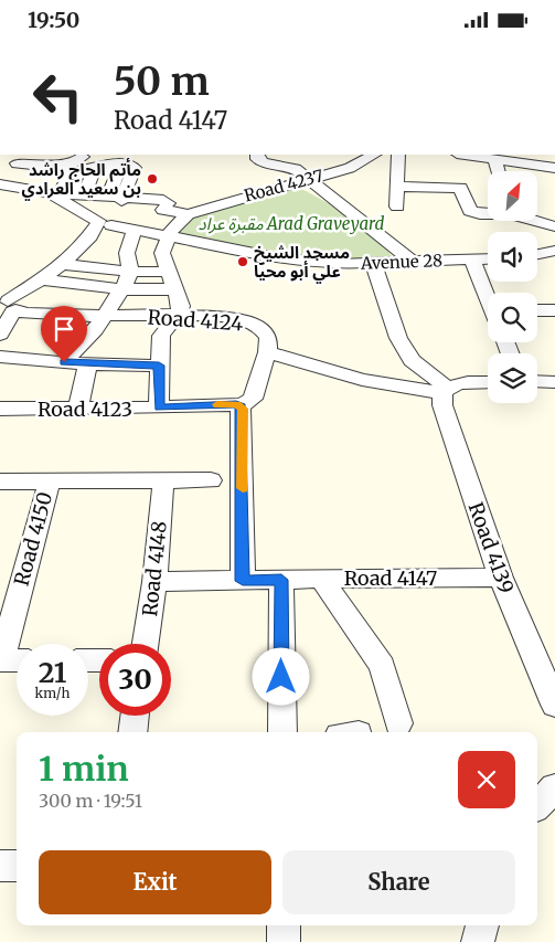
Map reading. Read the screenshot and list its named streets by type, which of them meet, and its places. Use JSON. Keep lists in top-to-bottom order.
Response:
{
  "streets": {
    "street": [
      "Road 4237",
      "Avenue 28",
      "Road 4124",
      "Road 4123",
      "Road 4150",
      "Road 4139",
      "Road 4148",
      "Road 4147"
    ]
  },
  "crossings": [
    ["Road 4237", "Avenue 28"],
    ["Road 4124", "Road 4123"],
    ["Road 4139", "Road 4147"],
    ["Road 4148", "Road 4147"]
  ],
  "parks": ["مقبرة عراد Arad Graveyard"],
  "places": ["مأتم الحاج راشد بن سعيد العرادي", "مسجد الشيخ علي أبو محيا"],
  "north": "top right",
  "page": {
    "status": "19:50",
    "turn": ["50 m", "Road 4147"],
    "speed": "21 km/h",
    "limit": "30",
    "heading": ["1 min", "300 m · 19:51"],
    "buttons": ["Exit", "Share"]
  }
}
